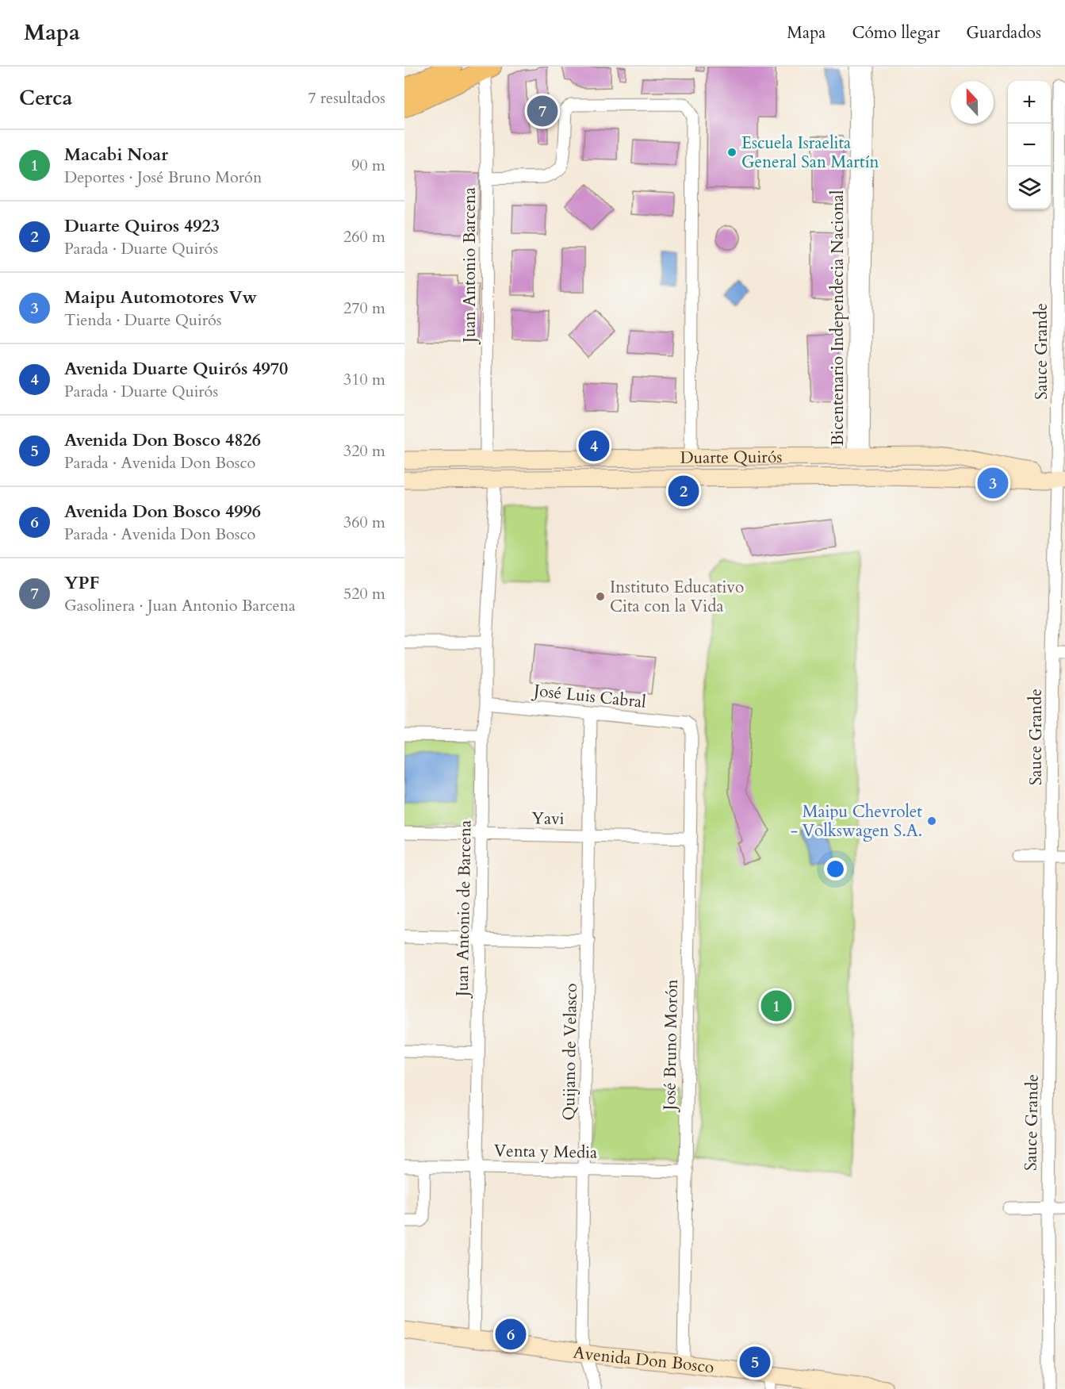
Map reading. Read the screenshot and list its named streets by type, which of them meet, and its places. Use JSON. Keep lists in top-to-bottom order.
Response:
{
  "streets": {
    "main road": ["Duarte Quirós", "Avenida Don Bosco"],
    "street": [
      "Juan Antonio Barcena",
      "Bicentenario Independecia Nacional",
      "Sauce Grande",
      "José Luis Cabral",
      "Yavi",
      "Juan Antonio de Barcena",
      "José Bruno Morón",
      "Quijano de Velasco",
      "Venta y Media"
    ]
  },
  "crossings": [
    ["Juan Antonio Barcena", "Duarte Quirós"],
    ["Bicentenario Independecia Nacional", "Duarte Quirós"],
    ["Sauce Grande", "Duarte Quirós"],
    ["Duarte Quirós", "Juan Antonio de Barcena"],
    ["José Luis Cabral", "Juan Antonio de Barcena"],
    ["José Luis Cabral", "José Bruno Morón"],
    ["José Luis Cabral", "Quijano de Velasco"],
    ["Yavi", "Juan Antonio de Barcena"],
    ["Yavi", "José Bruno Morón"],
    ["Yavi", "Quijano de Velasco"],
    ["Juan Antonio de Barcena", "Venta y Media"],
    ["Juan Antonio de Barcena", "Avenida Don Bosco"],
    ["José Bruno Morón", "Venta y Media"],
    ["José Bruno Morón", "Avenida Don Bosco"],
    ["Quijano de Velasco", "Venta y Media"],
    ["Quijano de Velasco", "Avenida Don Bosco"]
  ],
  "places": ["Escuela Israelita General San Martín", "Instituto Educativo Cita con la Vida", "Maipu Chevrolet - Volkswagen S.A."],
  "north": "top",
  "page": {
    "header": "Mapa",
    "nav": ["Mapa", "Cómo llegar", "Guardados"],
    "heading": ["Cerca", "7 resultados"],
    "map_buttons": ["+", "−"],
    "pins": [
      "7",
      "4",
      "3",
      "2",
      "1",
      "6",
      "5"
    ],
    "list": [
      {
        "mark": "1",
        "name": "Macabi Noar",
        "note": "Deportes · José Bruno Morón",
        "value": "90 m"
      },
      {
        "mark": "2",
        "name": "Duarte Quiros 4923",
        "note": "Parada · Duarte Quirós",
        "value": "260 m"
      },
      {
        "mark": "3",
        "name": "Maipu Automotores Vw",
        "note": "Tienda · Duarte Quirós",
        "value": "270 m"
      },
      {
        "mark": "4",
        "name": "Avenida Duarte Quirós 4970",
        "note": "Parada · Duarte Quirós",
        "value": "310 m"
      },
      {
        "mark": "5",
        "name": "Avenida Don Bosco 4826",
        "note": "Parada · Avenida Don Bosco",
        "value": "320 m"
      },
      {
        "mark": "6",
        "name": "Avenida Don Bosco 4996",
        "note": "Parada · Avenida Don Bosco",
        "value": "360 m"
      },
      {
        "mark": "7",
        "name": "YPF",
        "note": "Gasolinera · Juan Antonio Barcena",
        "value": "520 m"
      }
    ]
  }
}
